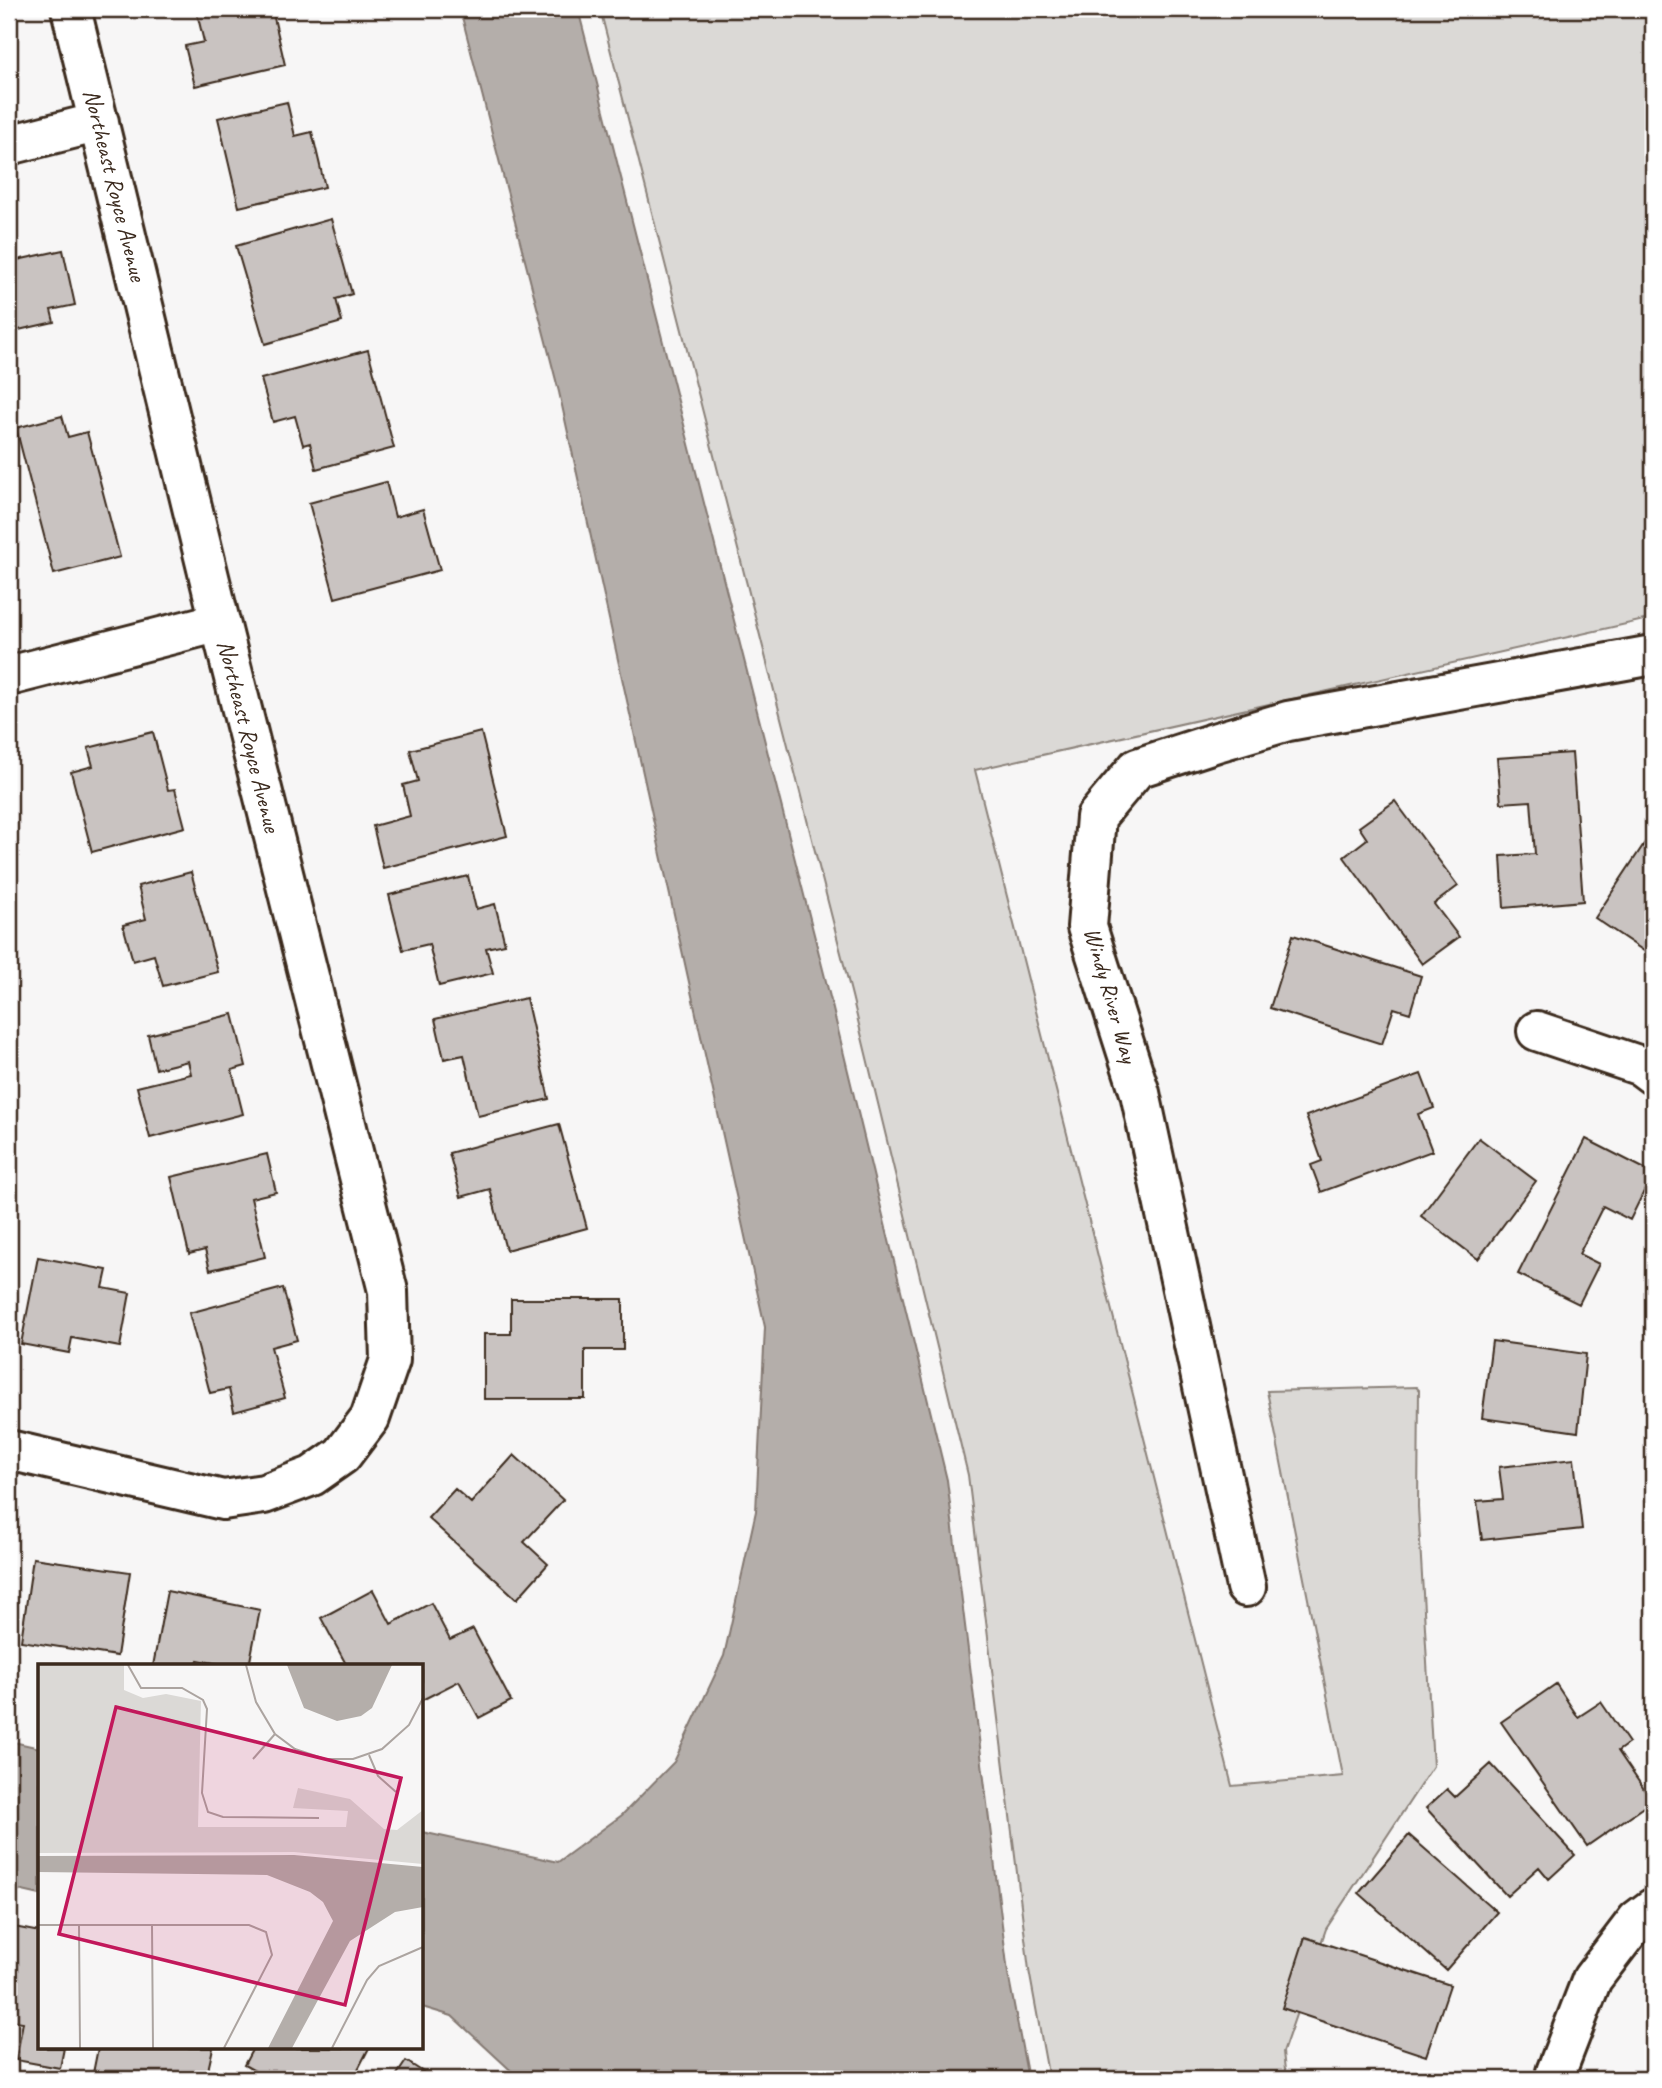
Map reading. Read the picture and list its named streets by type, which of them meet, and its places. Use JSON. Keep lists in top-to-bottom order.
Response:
{
  "streets": {
    "street": ["Northeast Royce Avenue", "Windy River Way"]
  }
}
